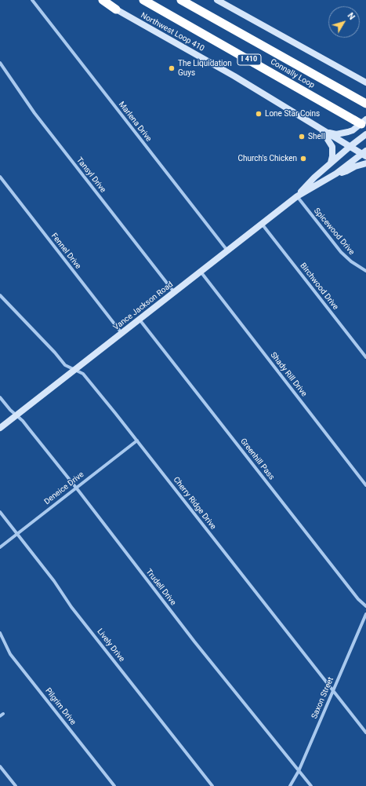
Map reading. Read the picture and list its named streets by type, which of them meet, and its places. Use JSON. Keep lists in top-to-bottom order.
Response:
{
  "streets": {
    "highway": ["I 410", "Connally Loop"],
    "main road": ["Northwest Loop 410", "Vance Jackson Road"],
    "street": [
      "Marlena Drive",
      "Tansyl Drive",
      "Spicewood Drive",
      "Fennel Drive",
      "Birchwood Drive",
      "Shady Rill Drive",
      "Greenhill Pass",
      "Deneice Drive",
      "Cherry Ridge Drive",
      "Trudell Drive",
      "Lively Drive",
      "Saxon Street",
      "Pilgrim Drive"
    ]
  },
  "crossings": [
    ["Northwest Loop 410", "Vance Jackson Road"],
    ["Marlena Drive", "Vance Jackson Road"],
    ["Tansyl Drive", "Vance Jackson Road"],
    ["Spicewood Drive", "Vance Jackson Road"],
    ["Fennel Drive", "Vance Jackson Road"],
    ["Birchwood Drive", "Vance Jackson Road"],
    ["Vance Jackson Road", "Shady Rill Drive"],
    ["Vance Jackson Road", "Greenhill Pass"],
    ["Vance Jackson Road", "Cherry Ridge Drive"],
    ["Vance Jackson Road", "Trudell Drive"],
    ["Deneice Drive", "Cherry Ridge Drive"],
    ["Deneice Drive", "Trudell Drive"],
    ["Deneice Drive", "Lively Drive"],
    ["Cherry Ridge Drive", "Saxon Street"],
    ["Trudell Drive", "Saxon Street"]
  ],
  "places": [
    "The Liquidation Guys",
    "Lone Star Coins",
    "Shell",
    "Church's Chicken"
  ],
  "north": "top right"
}
